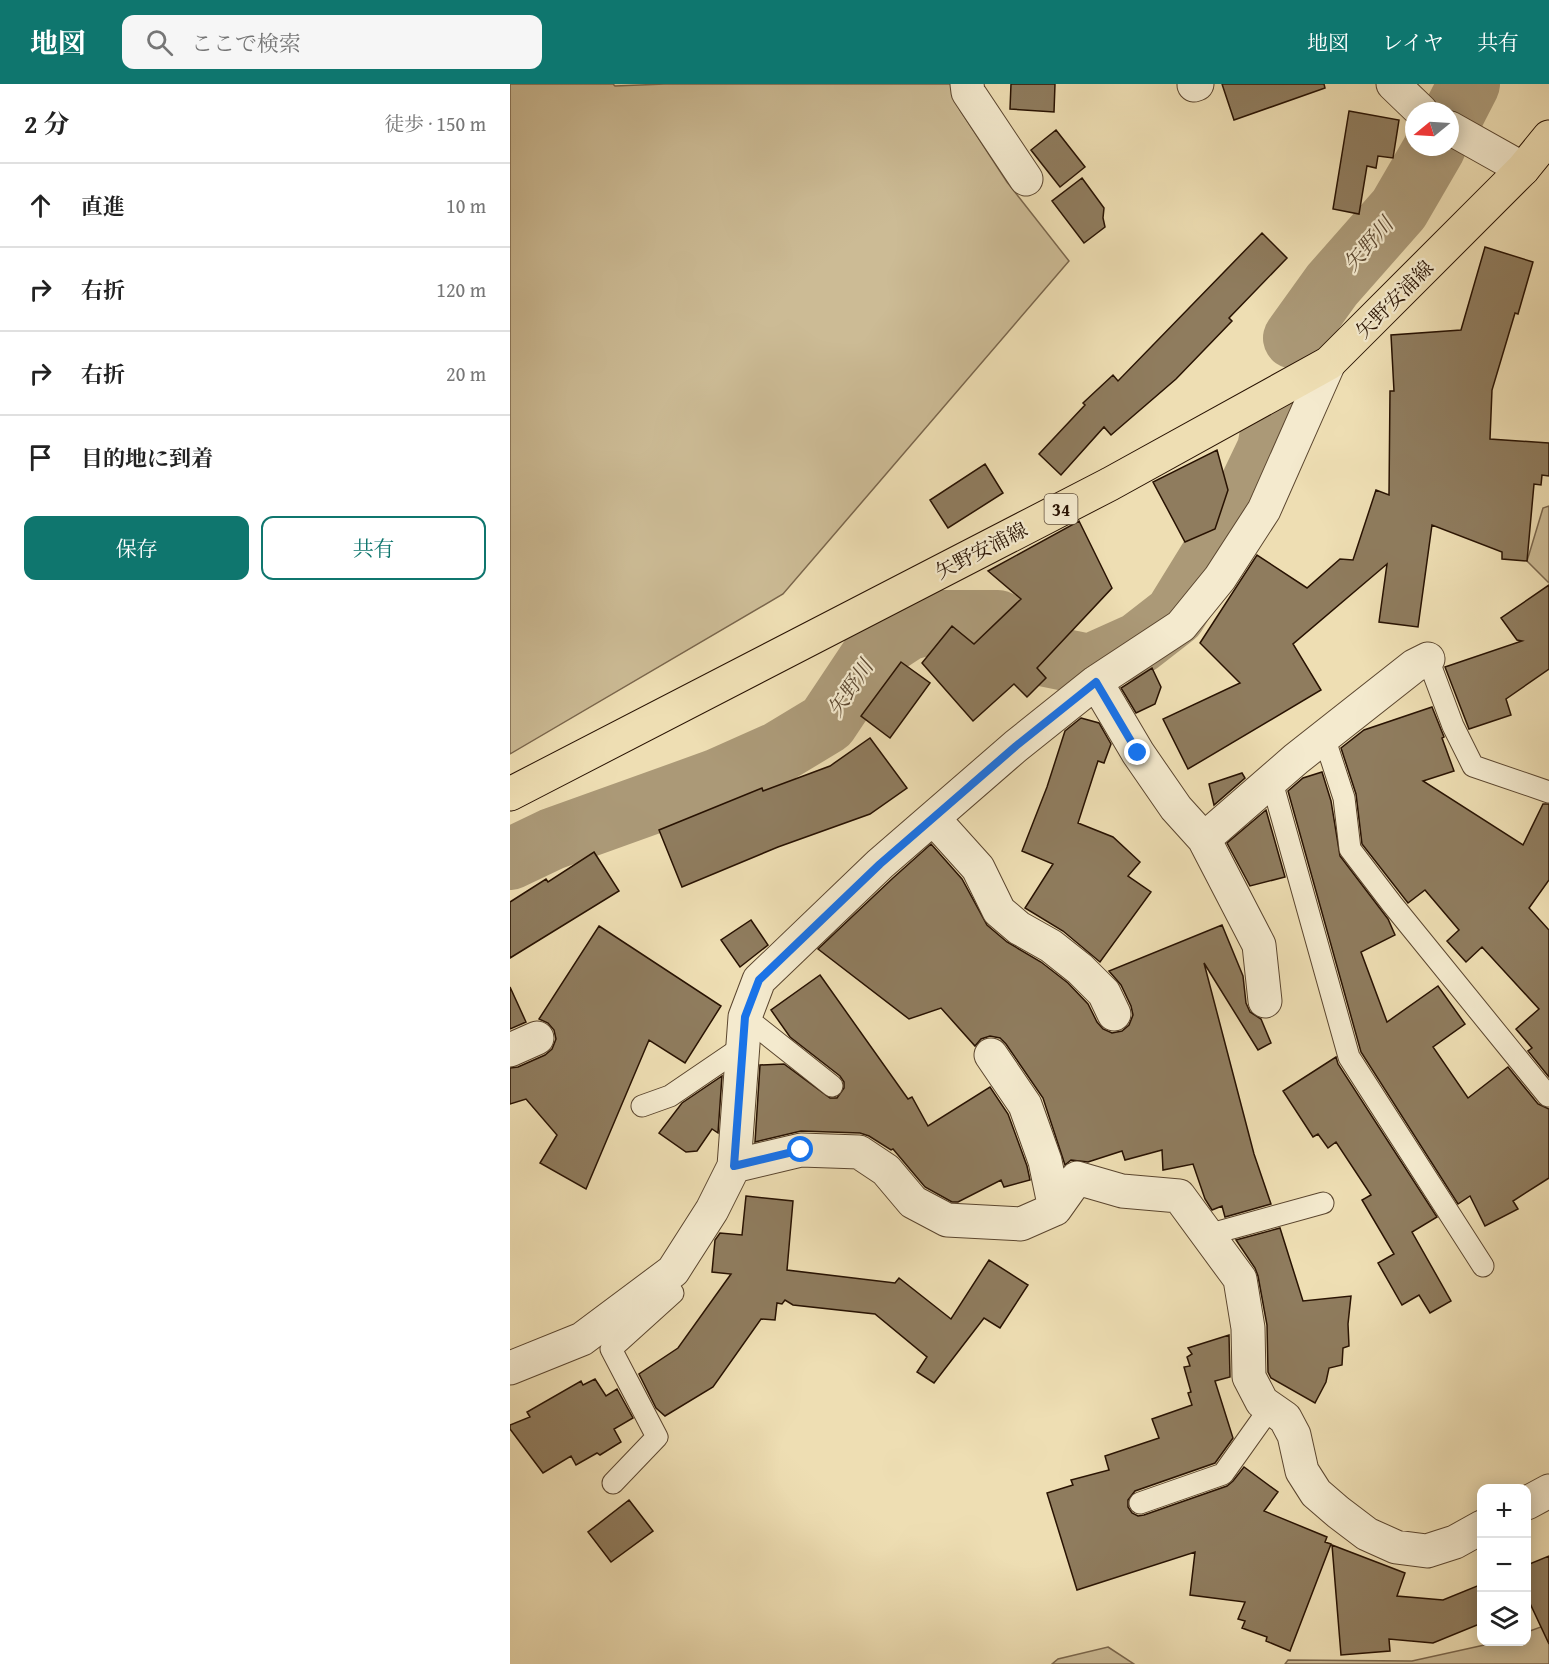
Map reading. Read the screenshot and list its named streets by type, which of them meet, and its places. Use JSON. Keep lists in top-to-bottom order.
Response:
{
  "streets": {
    "main road": ["矢野安浦線", "34"]
  },
  "water": ["矢野川"],
  "north": "left",
  "page": {
    "header": "地図",
    "search": "ここで検索",
    "nav": ["地図", "レイヤ", "共有"],
    "heading": ["2 分", "徒歩 · 150 m"],
    "list": [
      ["直進", "10 m"],
      ["右折", "120 m"],
      ["右折", "20 m"],
      "目的地に到着"
    ],
    "buttons": ["保存", "共有"],
    "map_buttons": ["+", "−"]
  }
}
